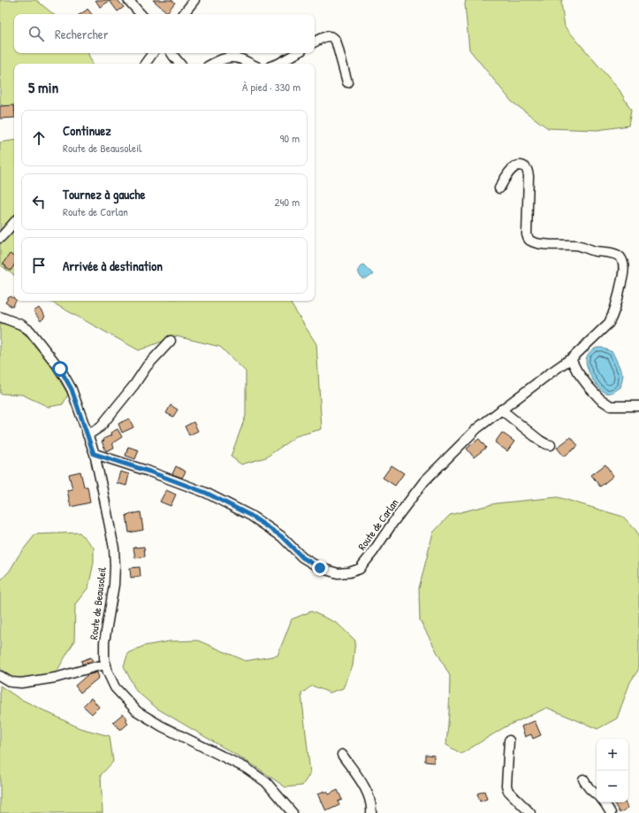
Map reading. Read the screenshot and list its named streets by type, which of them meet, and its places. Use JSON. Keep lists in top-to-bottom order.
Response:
{
  "streets": {
    "street": ["Route de Carlan", "Route de Beausoleil"]
  },
  "crossings": [
    ["Route de Carlan", "Route de Beausoleil"]
  ],
  "page": {
    "search": "Rechercher",
    "heading": ["5 min", "À pied · 330 m"],
    "list": [
      ["Continuez", "Route de Beausoleil", "90 m"],
      ["Tournez à gauche", "Route de Carlan", "240 m"],
      "Arrivée à destination"
    ],
    "map_buttons": ["+", "−"]
  }
}
